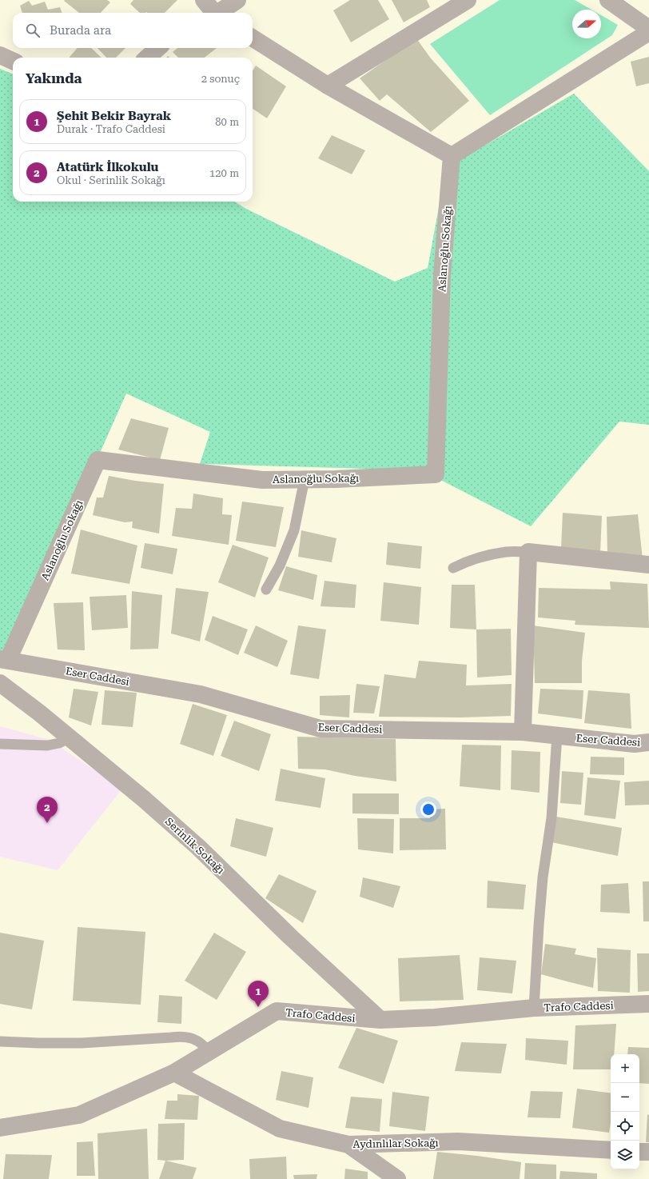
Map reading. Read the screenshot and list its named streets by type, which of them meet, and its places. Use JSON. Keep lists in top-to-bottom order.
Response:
{
  "streets": {
    "street": [
      "Aslanoğlu Sokağı",
      "Eser Caddesi",
      "Serinlik Sokağı",
      "Trafo Caddesi",
      "Aydınlılar Sokağı"
    ]
  },
  "crossings": [
    ["Aslanoğlu Sokağı", "Eser Caddesi"],
    ["Serinlik Sokağı", "Trafo Caddesi"],
    ["Trafo Caddesi", "Aydınlılar Sokağı"]
  ],
  "north": "right",
  "page": {
    "search": "Burada ara",
    "heading": ["Yakında", "2 sonuç"],
    "list": [
      {
        "mark": "1",
        "name": "Şehit Bekir Bayrak",
        "note": "Durak · Trafo Caddesi",
        "value": "80 m"
      },
      {
        "mark": "2",
        "name": "Atatürk İlkokulu",
        "note": "Okul · Serinlik Sokağı",
        "value": "120 m"
      }
    ],
    "pins": ["2", "1"],
    "map_buttons": ["+", "−"]
  }
}
